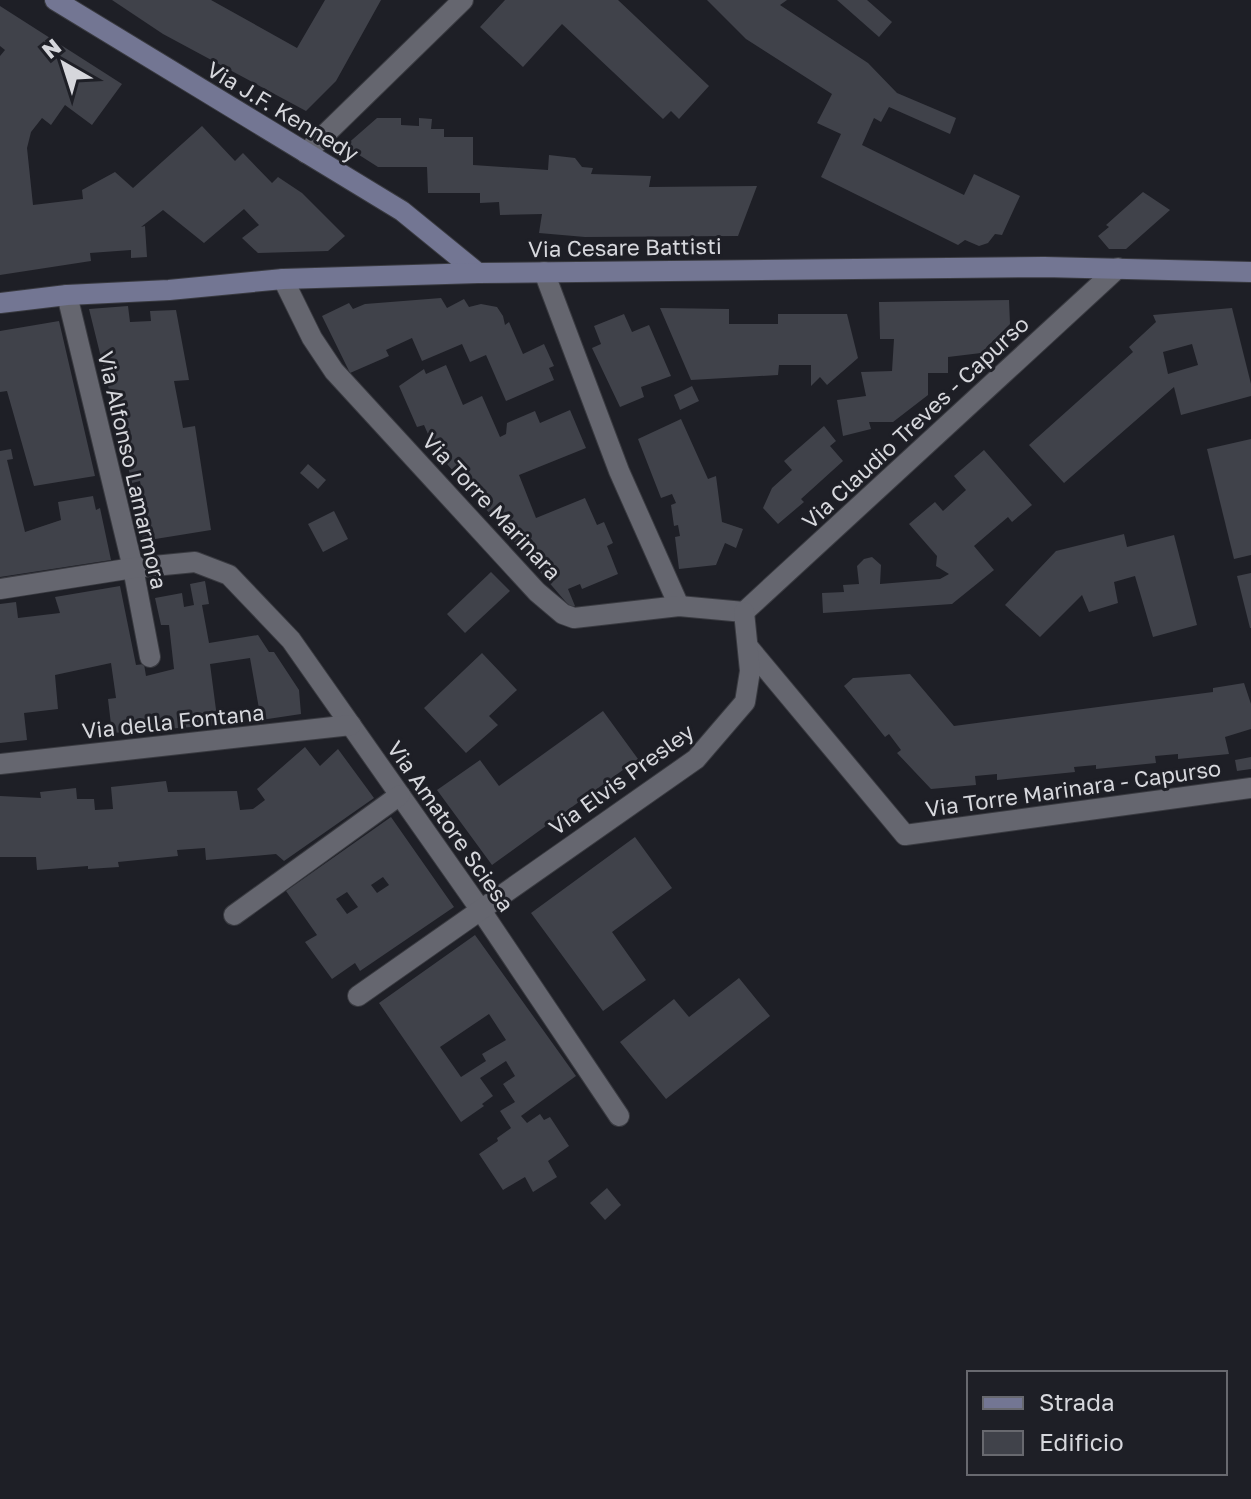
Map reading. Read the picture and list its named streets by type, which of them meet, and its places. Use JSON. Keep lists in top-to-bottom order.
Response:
{
  "streets": {
    "street": [
      "Via J.F. Kennedy",
      "Via Cesare Battisti",
      "Via Claudio Treves - Capurso",
      "Via Alfonso Lamarmora",
      "Via Torre Marinara",
      "Via della Fontana",
      "Via Elvis Presley",
      "Via Torre Marinara - Capurso",
      "Via Amatore Sciesa"
    ]
  },
  "crossings": [
    ["Via J.F. Kennedy", "Via Cesare Battisti"],
    ["Via Cesare Battisti", "Via Claudio Treves - Capurso"],
    ["Via Cesare Battisti", "Via Alfonso Lamarmora"],
    ["Via Cesare Battisti", "Via Torre Marinara"],
    ["Via Claudio Treves - Capurso", "Via Torre Marinara"],
    ["Via Claudio Treves - Capurso", "Via Elvis Presley"],
    ["Via Alfonso Lamarmora", "Via Amatore Sciesa"],
    ["Via Torre Marinara", "Via Elvis Presley"],
    ["Via della Fontana", "Via Amatore Sciesa"],
    ["Via Elvis Presley", "Via Torre Marinara - Capurso"],
    ["Via Elvis Presley", "Via Amatore Sciesa"]
  ],
  "legend": ["Strada", "Edificio"],
  "north": "top left"
}
